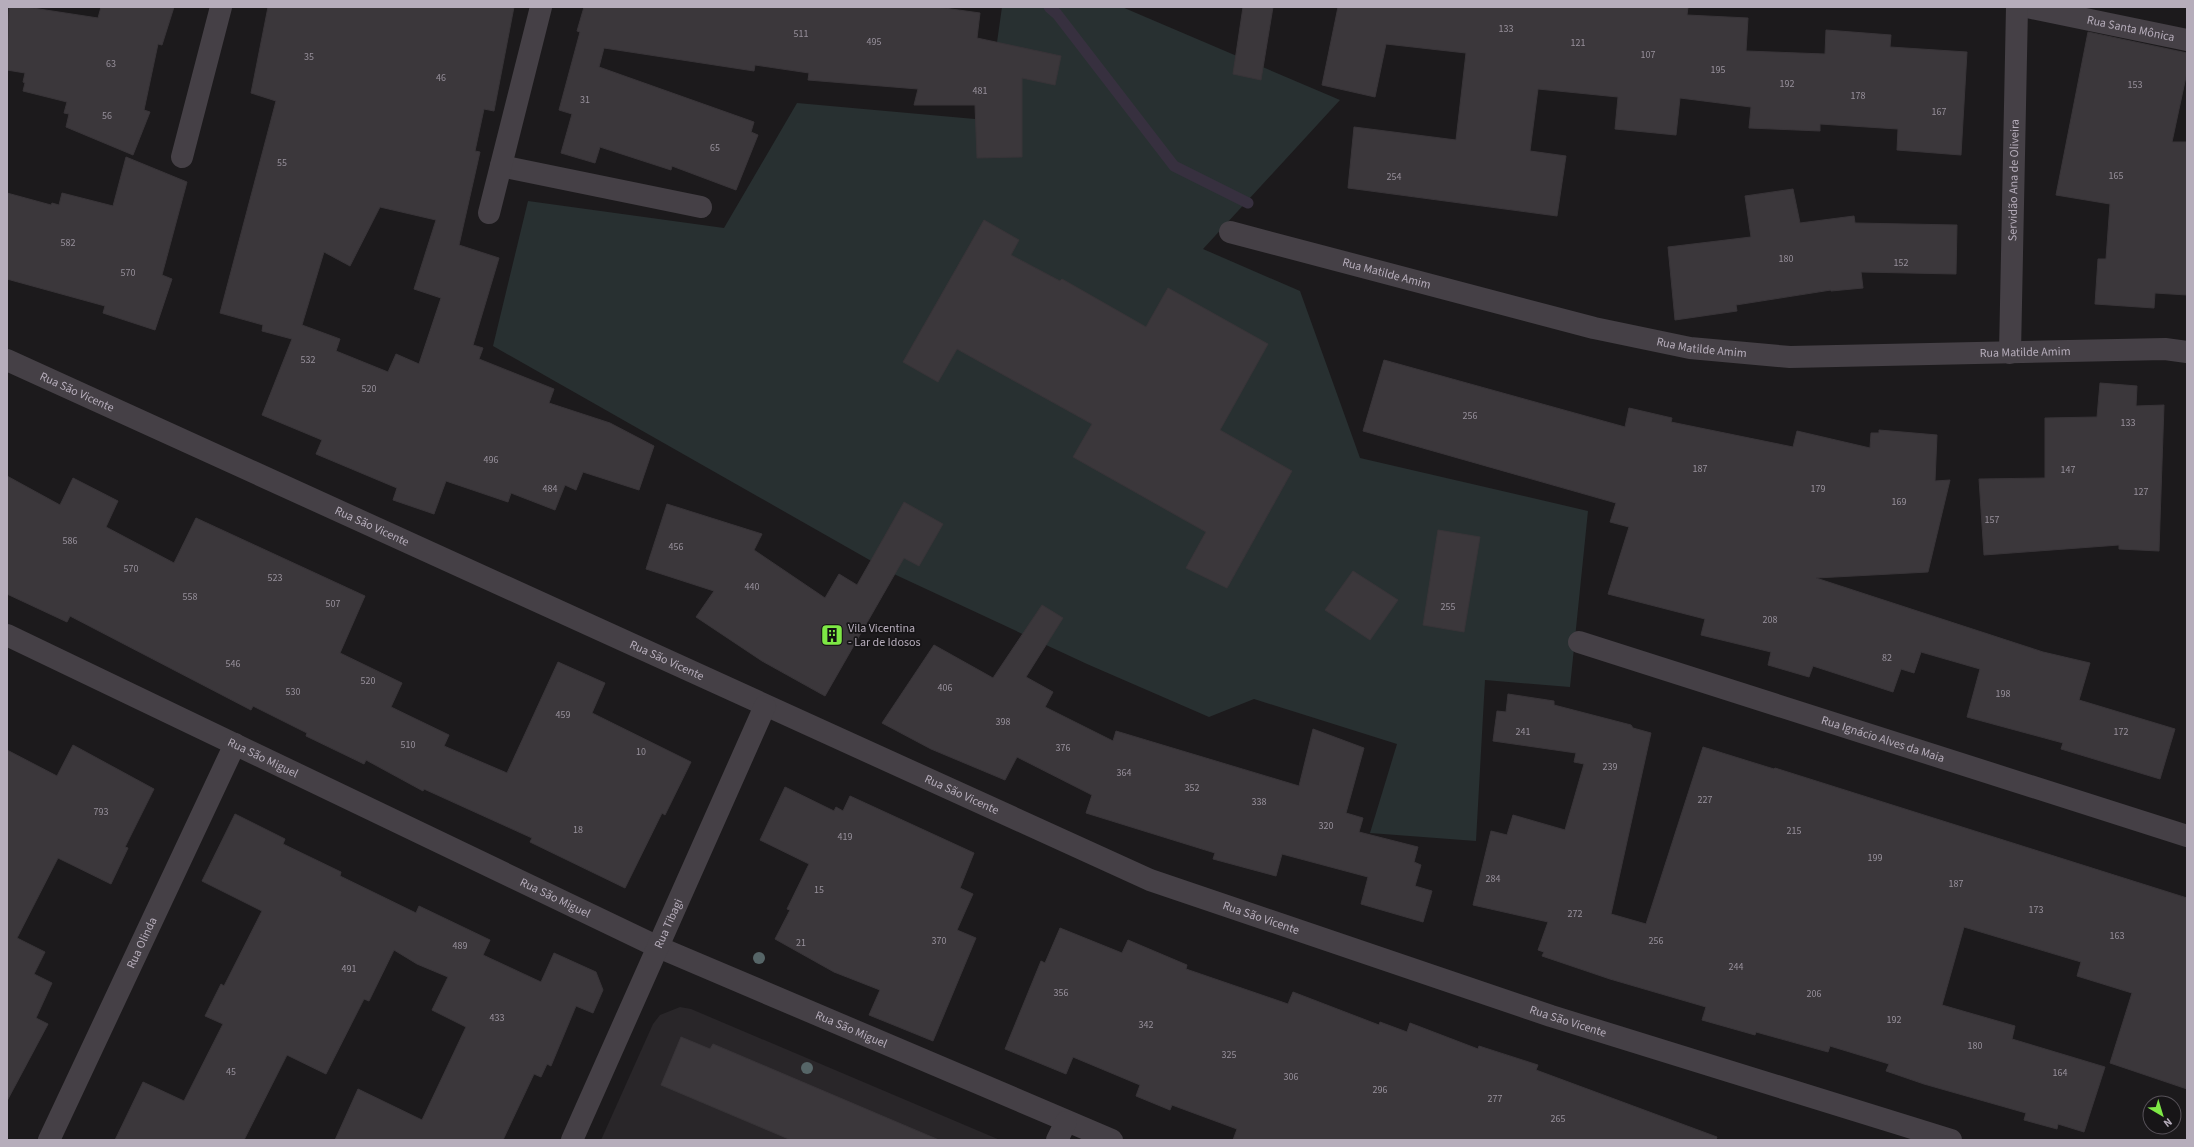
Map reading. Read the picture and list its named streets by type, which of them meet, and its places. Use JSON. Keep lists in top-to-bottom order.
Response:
{
  "streets": {
    "street": [
      "Rua Santa Mônica",
      "Servidão Ana de Oliveira",
      "Rua Matilde Amim",
      "Rua São Vicente",
      "Rua Ignácio Alves da Maia",
      "Rua São Miguel",
      "Rua Tibagi",
      "Rua Olinda"
    ]
  },
  "crossings": [
    ["Servidão Ana de Oliveira", "Rua Matilde Amim"],
    ["Rua São Vicente", "Rua Tibagi"],
    ["Rua São Miguel", "Rua Tibagi"],
    ["Rua São Miguel", "Rua Olinda"]
  ],
  "places": {
    "building": ["Vila Vicentina - Lar de Idosos"]
  },
  "house_numbers": [
    "133",
    "511",
    "495",
    "121",
    "107",
    "35",
    "63",
    "195",
    "46",
    "192",
    "153",
    "481",
    "178",
    "31",
    "167",
    "56",
    "65",
    "55",
    "165",
    "254",
    "582",
    "180",
    "152",
    "570",
    "532",
    "520",
    "256",
    "133",
    "496",
    "187",
    "147",
    "484",
    "179",
    "127",
    "169",
    "157",
    "586",
    "456",
    "570",
    "523",
    "440",
    "558",
    "507",
    "255",
    "208",
    "82",
    "546",
    "520",
    "406",
    "530",
    "198",
    "459",
    "398",
    "241",
    "172",
    "510",
    "376",
    "10",
    "239",
    "364",
    "352",
    "227",
    "338",
    "793",
    "320",
    "18",
    "215",
    "419",
    "199",
    "284",
    "187",
    "15",
    "173",
    "272",
    "163",
    "370",
    "256",
    "21",
    "489",
    "244",
    "491",
    "356",
    "206",
    "433",
    "192",
    "342",
    "180",
    "325",
    "45",
    "164",
    "306",
    "296",
    "277",
    "265"
  ],
  "north": "bottom right"
}
